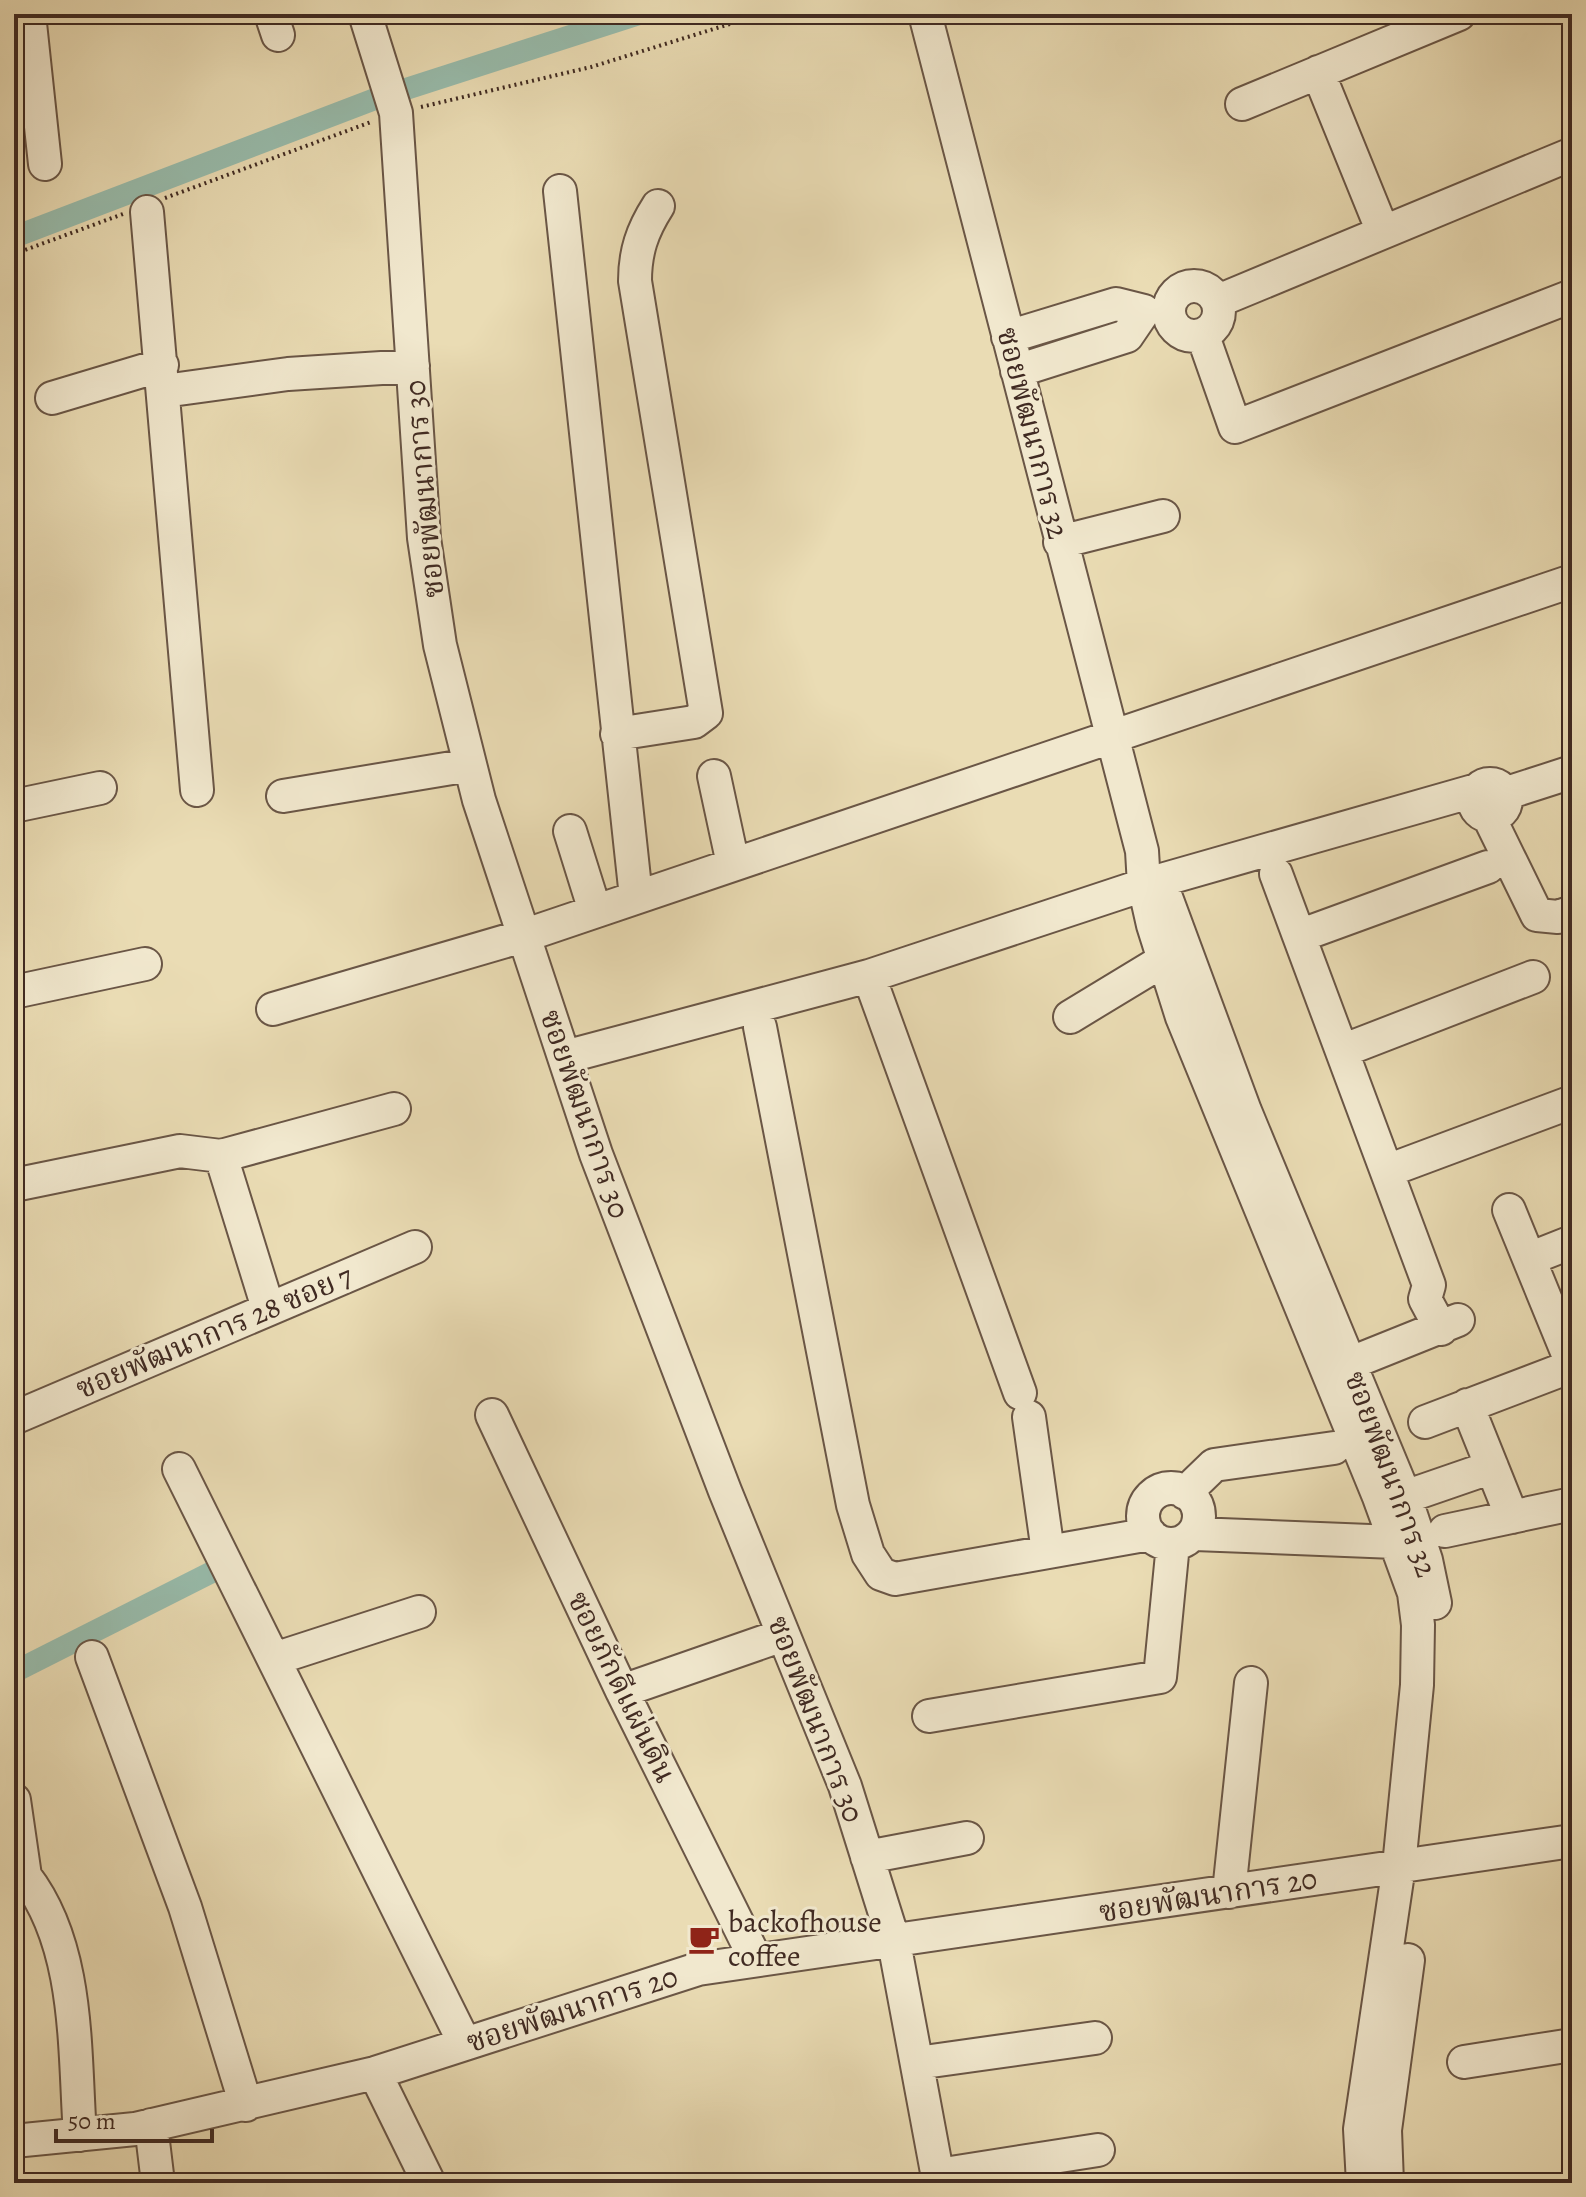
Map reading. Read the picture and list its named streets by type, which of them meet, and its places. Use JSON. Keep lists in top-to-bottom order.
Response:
{
  "streets": {
    "street": [
      "ซอยพัฒนาการ 32",
      "ซอยพัฒนาการ 30",
      "ซอยพัฒนาการ 28 ซอย 7",
      "ซอยภักดีแผ่นดิน",
      "ซอยพัฒนาการ 20"
    ]
  },
  "crossings": [
    ["ซอยพัฒนาการ 32", "ซอยพัฒนาการ 20"],
    ["ซอยพัฒนาการ 30", "ซอยพัฒนาการ 20"],
    ["ซอยภักดีแผ่นดิน", "ซอยพัฒนาการ 20"]
  ],
  "places": {
    "cafe": ["backofhouse coffee"]
  },
  "scale_bar": "50 m"
}
